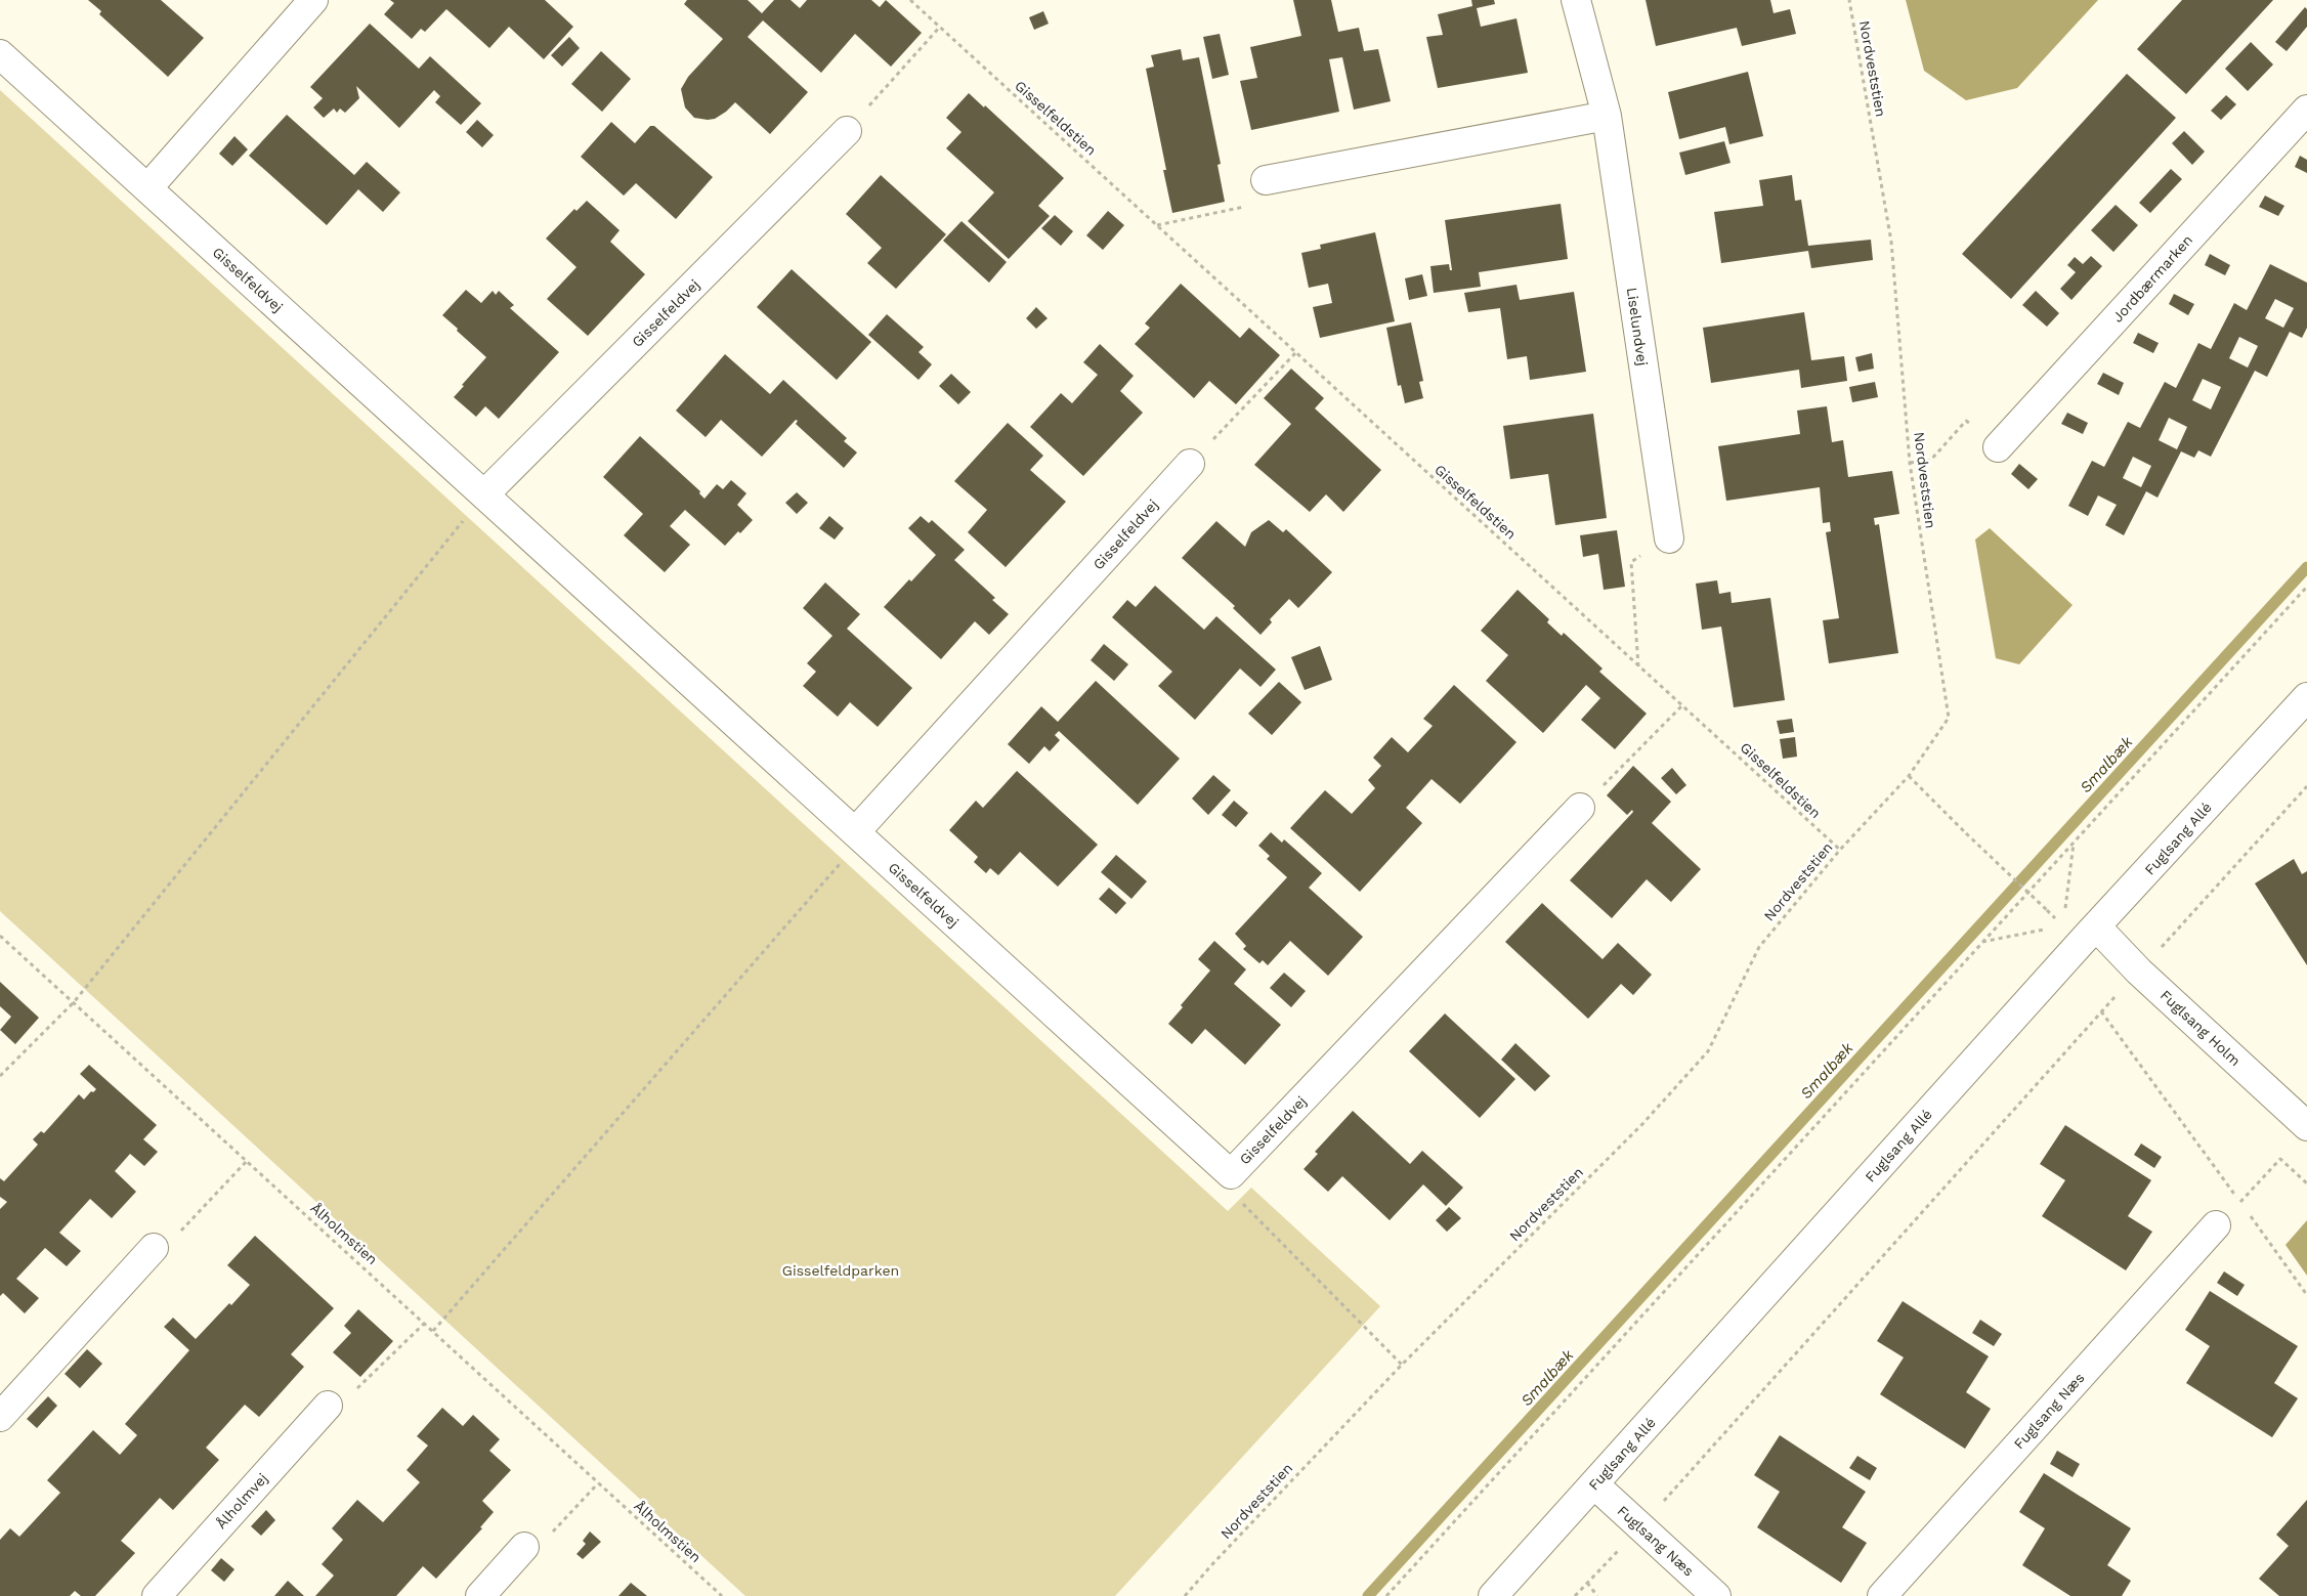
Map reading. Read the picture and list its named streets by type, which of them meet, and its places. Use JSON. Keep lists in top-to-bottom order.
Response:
{
  "streets": {
    "street": [
      "Jordbærmarken",
      "Gisselfeldvej",
      "Liselundvej",
      "Fuglsang Allé",
      "Fuglsang Holm",
      "Fuglsang Næs",
      "Ålholmvej"
    ],
    "path": ["Nordveststien", "Gisselfeldstien", "Ålholmstien"]
  },
  "crossings": [
    ["Nordveststien", "Gisselfeldstien"],
    ["Fuglsang Allé", "Fuglsang Holm"],
    ["Fuglsang Allé", "Fuglsang Næs"]
  ],
  "water": ["Smalbæk"],
  "parks": ["Gisselfeldparken"]
}
